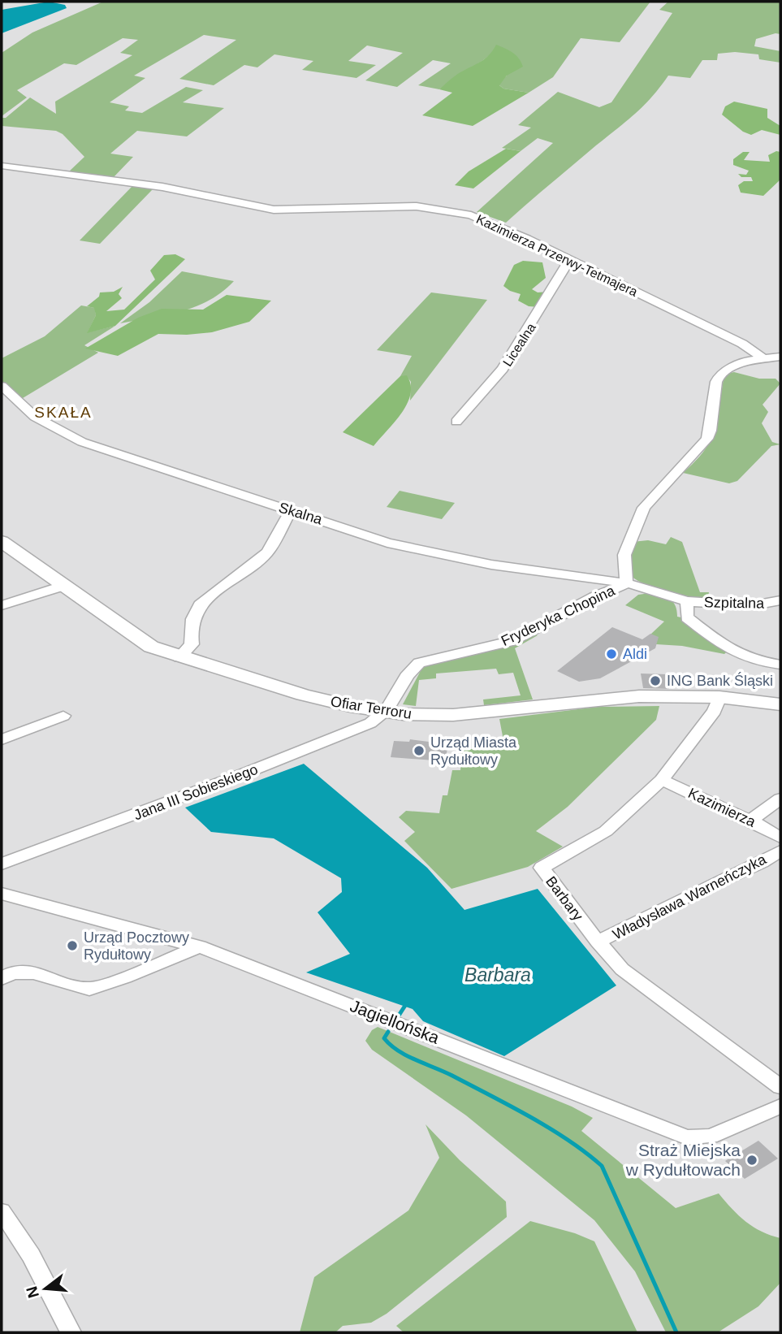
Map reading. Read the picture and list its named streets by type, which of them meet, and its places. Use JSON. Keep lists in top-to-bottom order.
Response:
{
  "streets": {
    "street": [
      "Kazimierza Przerwy-Tetmajera",
      "Licealna",
      "Skalna",
      "Szpitalna",
      "Fryderyka Chopina",
      "Ofiar Terroru",
      "Jana III Sobieskiego",
      "Kazimierza",
      "Władysława Warneńczyka",
      "Barbary",
      "Jagiellońska"
    ]
  },
  "crossings": [
    ["Kazimierza Przerwy-Tetmajera", "Licealna"],
    ["Kazimierza Przerwy-Tetmajera", "Fryderyka Chopina"],
    ["Skalna", "Szpitalna"],
    ["Skalna", "Fryderyka Chopina"],
    ["Szpitalna", "Fryderyka Chopina"],
    ["Fryderyka Chopina", "Ofiar Terroru"],
    ["Fryderyka Chopina", "Jana III Sobieskiego"],
    ["Ofiar Terroru", "Jana III Sobieskiego"],
    ["Ofiar Terroru", "Barbary"],
    ["Kazimierza", "Barbary"],
    ["Władysława Warneńczyka", "Barbary"]
  ],
  "districts": ["SKAŁA"],
  "water": ["Barbara"],
  "places": [
    "Aldi",
    "ING Bank Śląski",
    "Urząd Miasta Rydułtowy",
    "Urząd Pocztowy Rydułtowy",
    "Straż Miejska w Rydułtowach"
  ],
  "north": "left"
}
